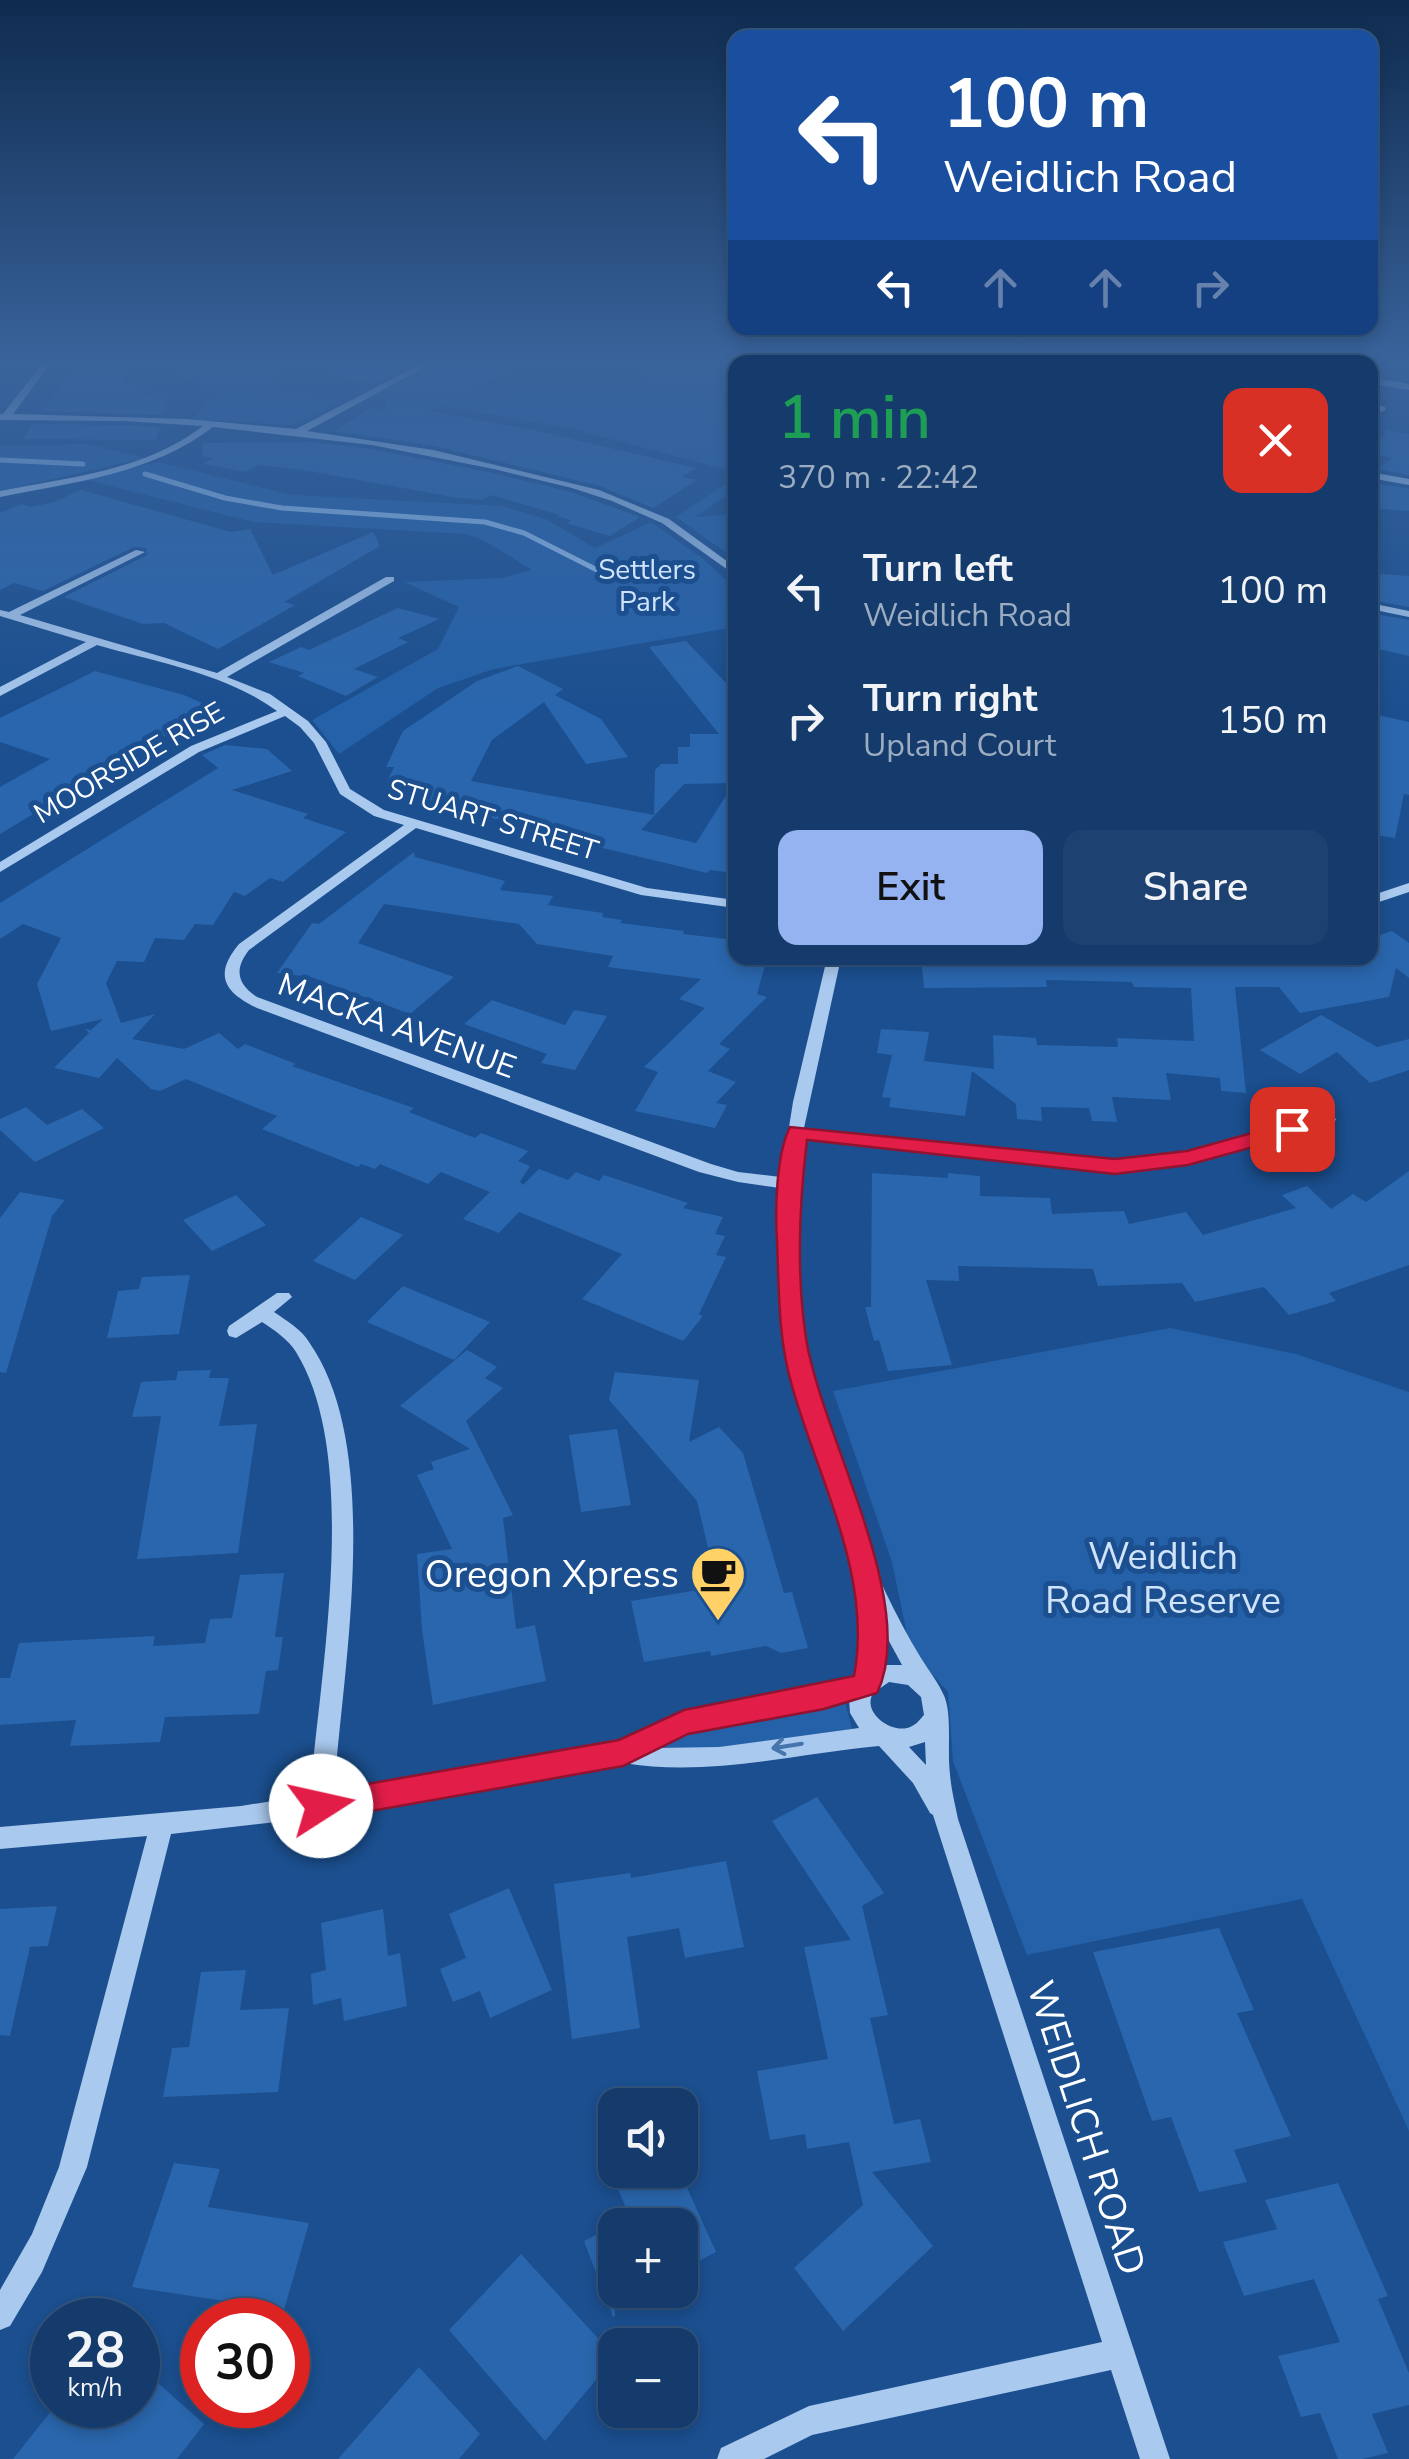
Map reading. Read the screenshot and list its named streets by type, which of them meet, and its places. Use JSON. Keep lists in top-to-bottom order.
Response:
{
  "streets": {
    "street": [
      "MOORSIDE RISE",
      "STUART STREET",
      "MACKA AVENUE",
      "WEIDLICH ROAD"
    ]
  },
  "crossings": [
    ["MOORSIDE RISE", "STUART STREET"],
    ["STUART STREET", "MACKA AVENUE"]
  ],
  "parks": ["Settlers Park", "Weidlich Road Reserve"],
  "places": {
    "cafe": ["Oregon Xpress"]
  },
  "page": {
    "turn": ["100 m", "Weidlich Road"],
    "heading": ["1 min", "370 m · 22:42"],
    "list": [
      {
        "name": "Turn left",
        "note": "Weidlich Road",
        "value": "100 m"
      },
      {
        "name": "Turn right",
        "note": "Upland Court",
        "value": "150 m"
      }
    ],
    "buttons": ["Exit", "Share"],
    "map_buttons": ["+", "−"],
    "speed": "28 km/h",
    "limit": "30"
  }
}
